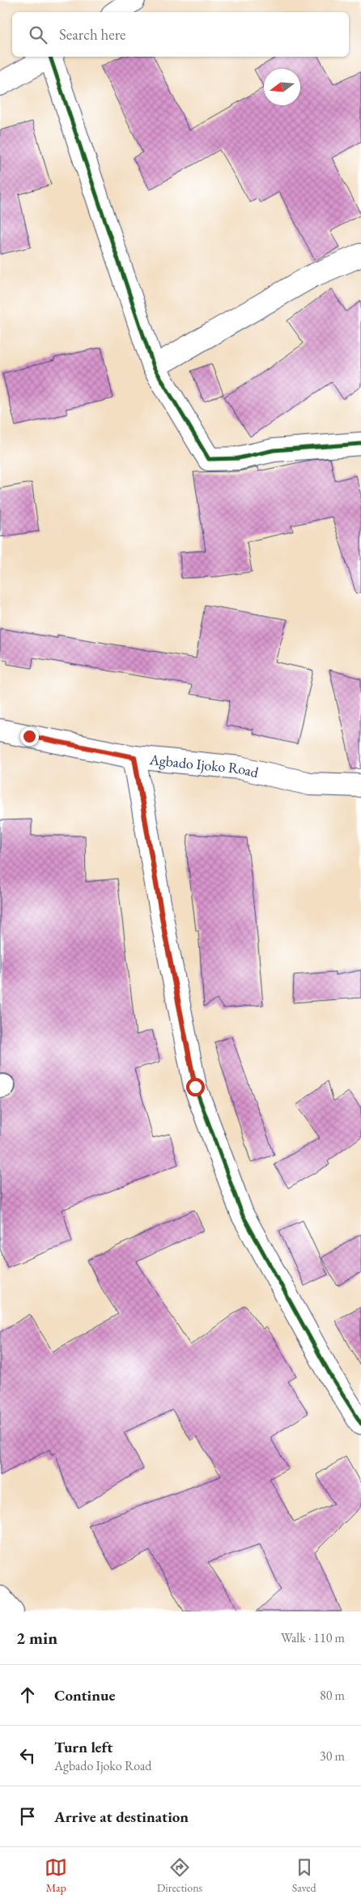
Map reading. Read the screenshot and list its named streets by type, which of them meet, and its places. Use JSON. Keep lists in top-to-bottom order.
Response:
{
  "streets": {
    "street": ["Agbado Ijoko Road"]
  },
  "north": "left",
  "page": {
    "search": "Search here",
    "heading": ["2 min", "Walk · 110 m"],
    "list": [
      ["Continue", "80 m"],
      ["Turn left", "Agbado Ijoko Road", "30 m"],
      "Arrive at destination"
    ],
    "nav": ["Map", "Directions", "Saved"]
  }
}
